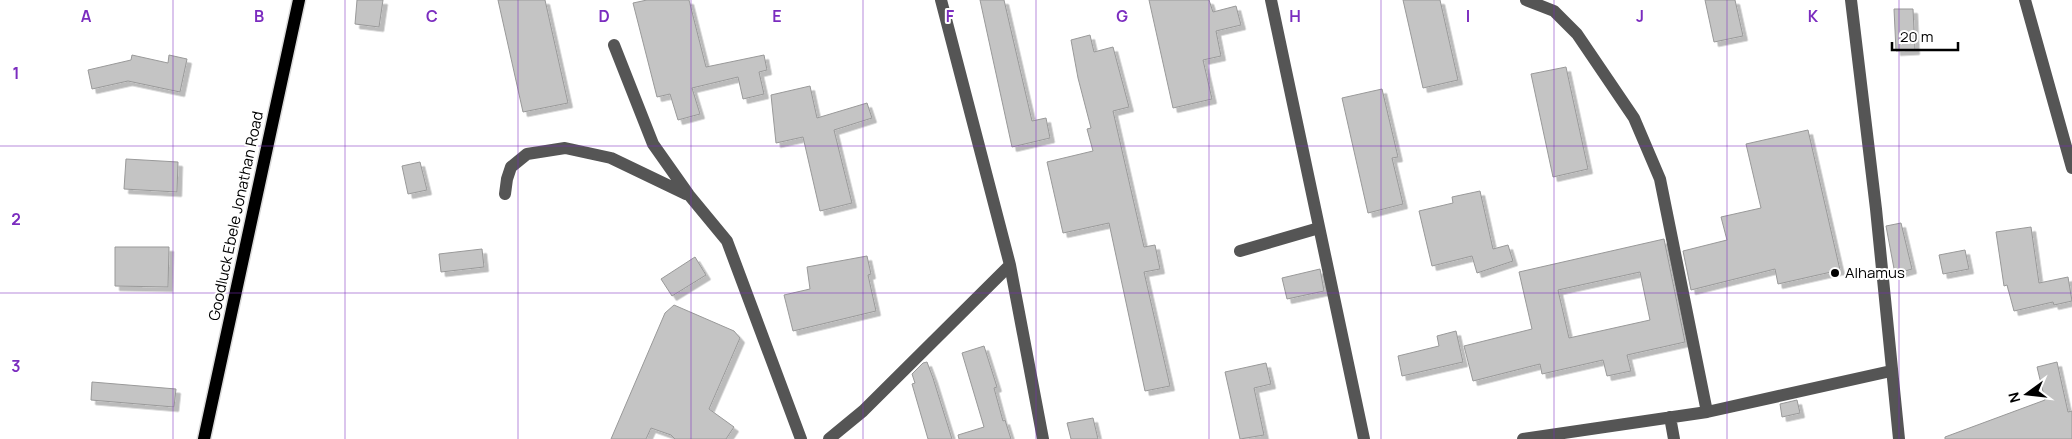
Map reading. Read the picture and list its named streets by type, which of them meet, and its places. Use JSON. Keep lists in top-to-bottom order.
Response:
{
  "streets": {
    "main road": ["Goodluck Ebele Jonathan Road"]
  },
  "places": ["Alhamus"],
  "scale_bar": "20 m",
  "north": "left",
  "grid": {
    "columns": [
      "A",
      "B",
      "C",
      "D",
      "E",
      "F",
      "G",
      "H",
      "I",
      "J",
      "K"
    ],
    "rows": ["1", "2", "3"]
  }
}
